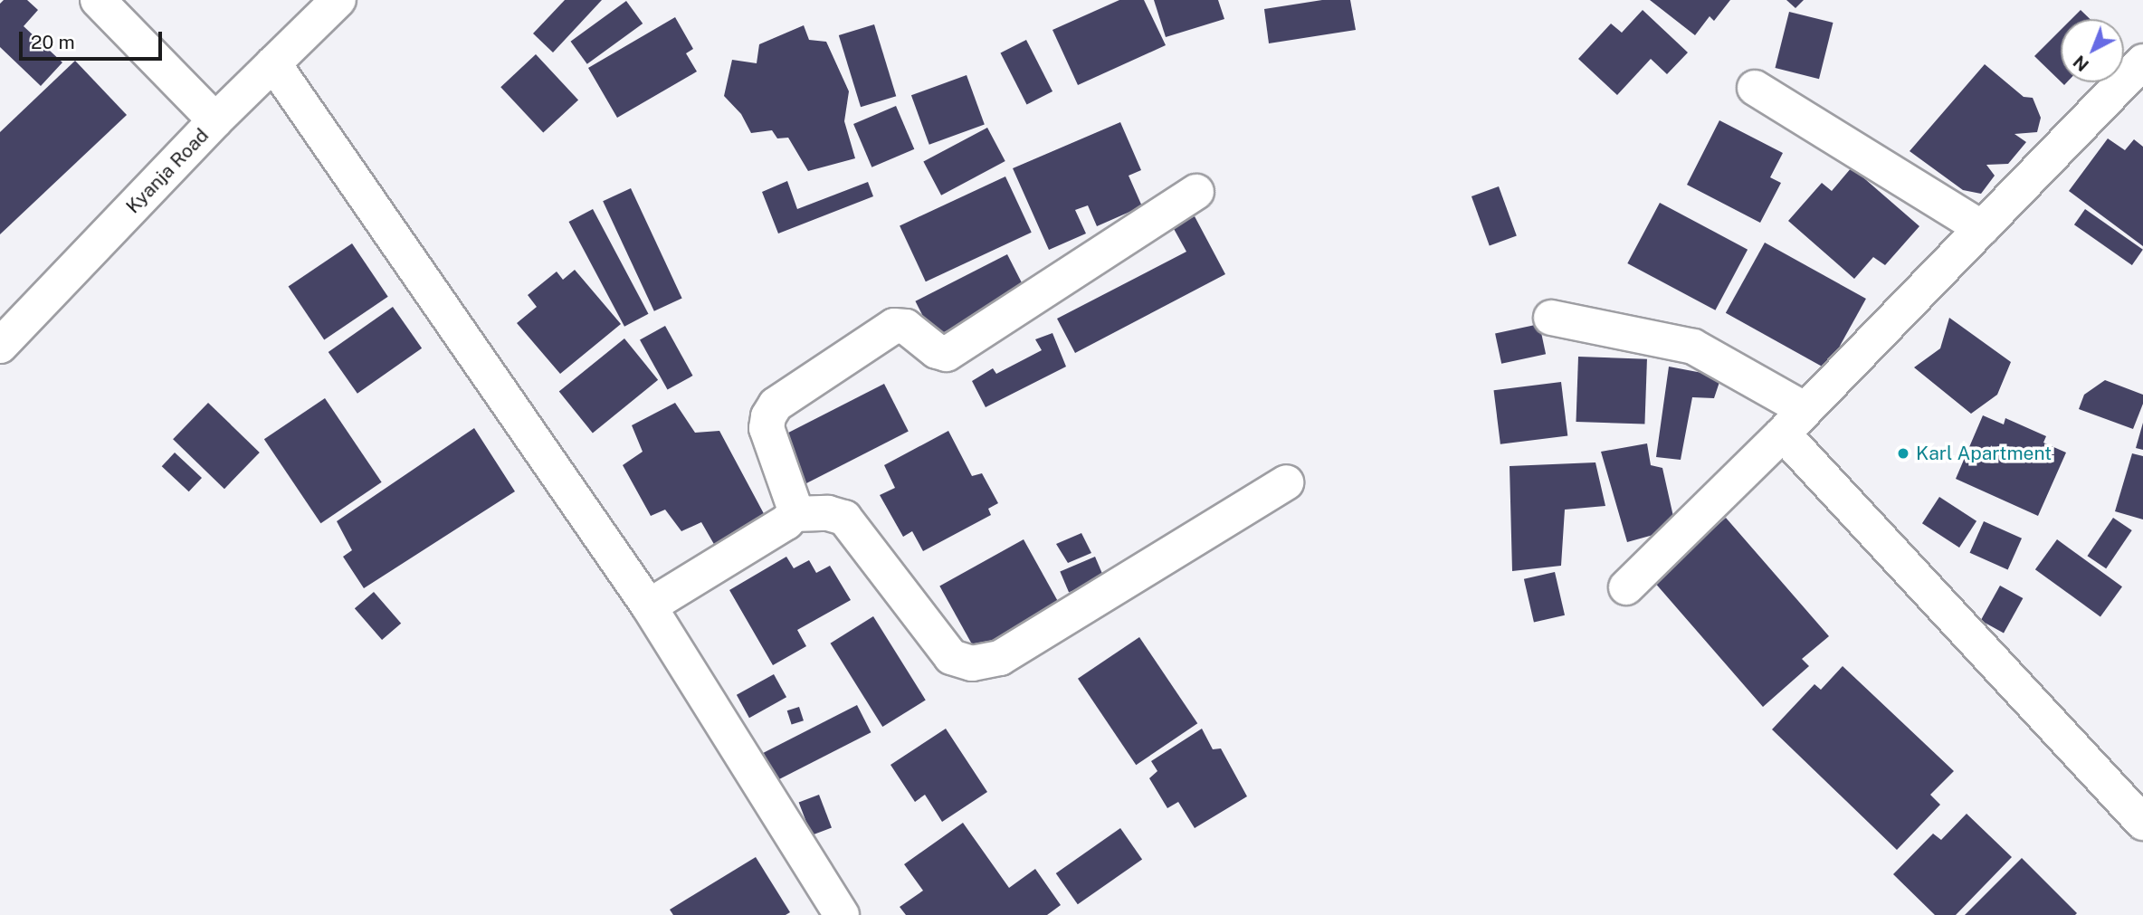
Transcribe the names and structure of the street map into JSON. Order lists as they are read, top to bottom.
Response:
{
  "streets": {
    "street": ["Kyanja Road"]
  },
  "places": ["Karl Apartment"],
  "scale_bar": "20 m",
  "north": "bottom left"
}
